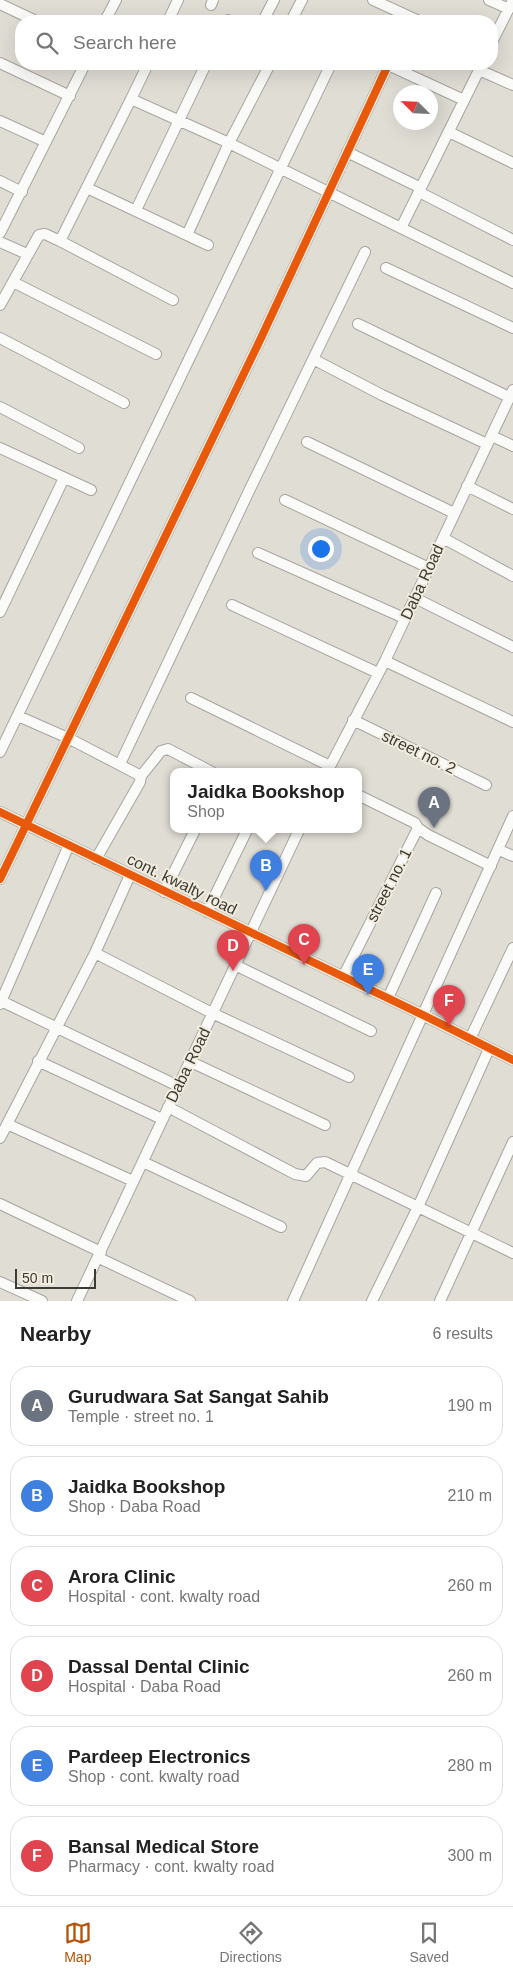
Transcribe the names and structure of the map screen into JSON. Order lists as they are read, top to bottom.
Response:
{
  "streets": {
    "street": [
      "Daba Road",
      "street no. 2",
      "cont. kwalty road",
      "street no. 1"
    ]
  },
  "crossings": [
    ["Daba Road", "street no. 2"],
    ["Daba Road", "cont. kwalty road"],
    ["cont. kwalty road", "street no. 1"]
  ],
  "scale_bar": "50 m",
  "north": "top left",
  "page": {
    "search": "Search here",
    "popup": ["Jaidka Bookshop", "Shop"],
    "pins": [
      "A",
      "B",
      "C",
      "D",
      "E",
      "F"
    ],
    "scale": "50 m",
    "heading": ["Nearby", "6 results"],
    "list": [
      {
        "mark": "A",
        "name": "Gurudwara Sat Sangat Sahib",
        "note": "Temple · street no. 1",
        "value": "190 m"
      },
      {
        "mark": "B",
        "name": "Jaidka Bookshop",
        "note": "Shop · Daba Road",
        "value": "210 m"
      },
      {
        "mark": "C",
        "name": "Arora Clinic",
        "note": "Hospital · cont. kwalty road",
        "value": "260 m"
      },
      {
        "mark": "D",
        "name": "Dassal Dental Clinic",
        "note": "Hospital · Daba Road",
        "value": "260 m"
      },
      {
        "mark": "E",
        "name": "Pardeep Electronics",
        "note": "Shop · cont. kwalty road",
        "value": "280 m"
      },
      {
        "mark": "F",
        "name": "Bansal Medical Store",
        "note": "Pharmacy · cont. kwalty road",
        "value": "300 m"
      }
    ],
    "nav": ["Map", "Directions", "Saved"]
  }
}
